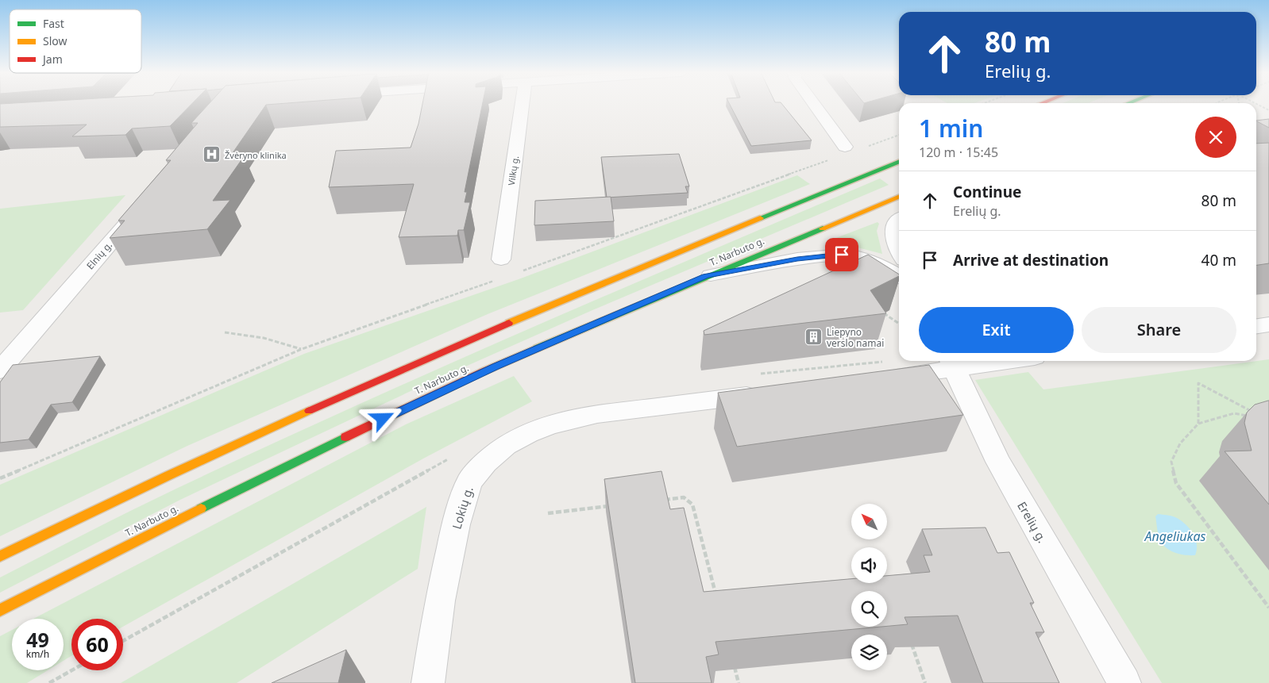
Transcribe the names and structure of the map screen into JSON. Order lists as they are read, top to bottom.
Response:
{
  "streets": {
    "main road": ["T. Narbuto g."],
    "street": [
      "Vilkų g.",
      "Elnių g.",
      "Lokių g.",
      "Erelių g."
    ]
  },
  "water": ["Angeliukas"],
  "places": {
    "hospital": ["Žvėryno klinika"],
    "building": ["Liepyno verslo namai"]
  },
  "legend": ["Fast", "Slow", "Jam"],
  "north": "top left",
  "page": {
    "turn": ["80 m", "Erelių g."],
    "heading": ["1 min", "120 m · 15:45"],
    "list": [
      {
        "name": "Continue",
        "note": "Erelių g.",
        "value": "80 m"
      },
      {
        "name": "Arrive at destination",
        "value": "40 m"
      }
    ],
    "buttons": ["Exit", "Share"],
    "speed": "49 km/h",
    "limit": "60"
  }
}
